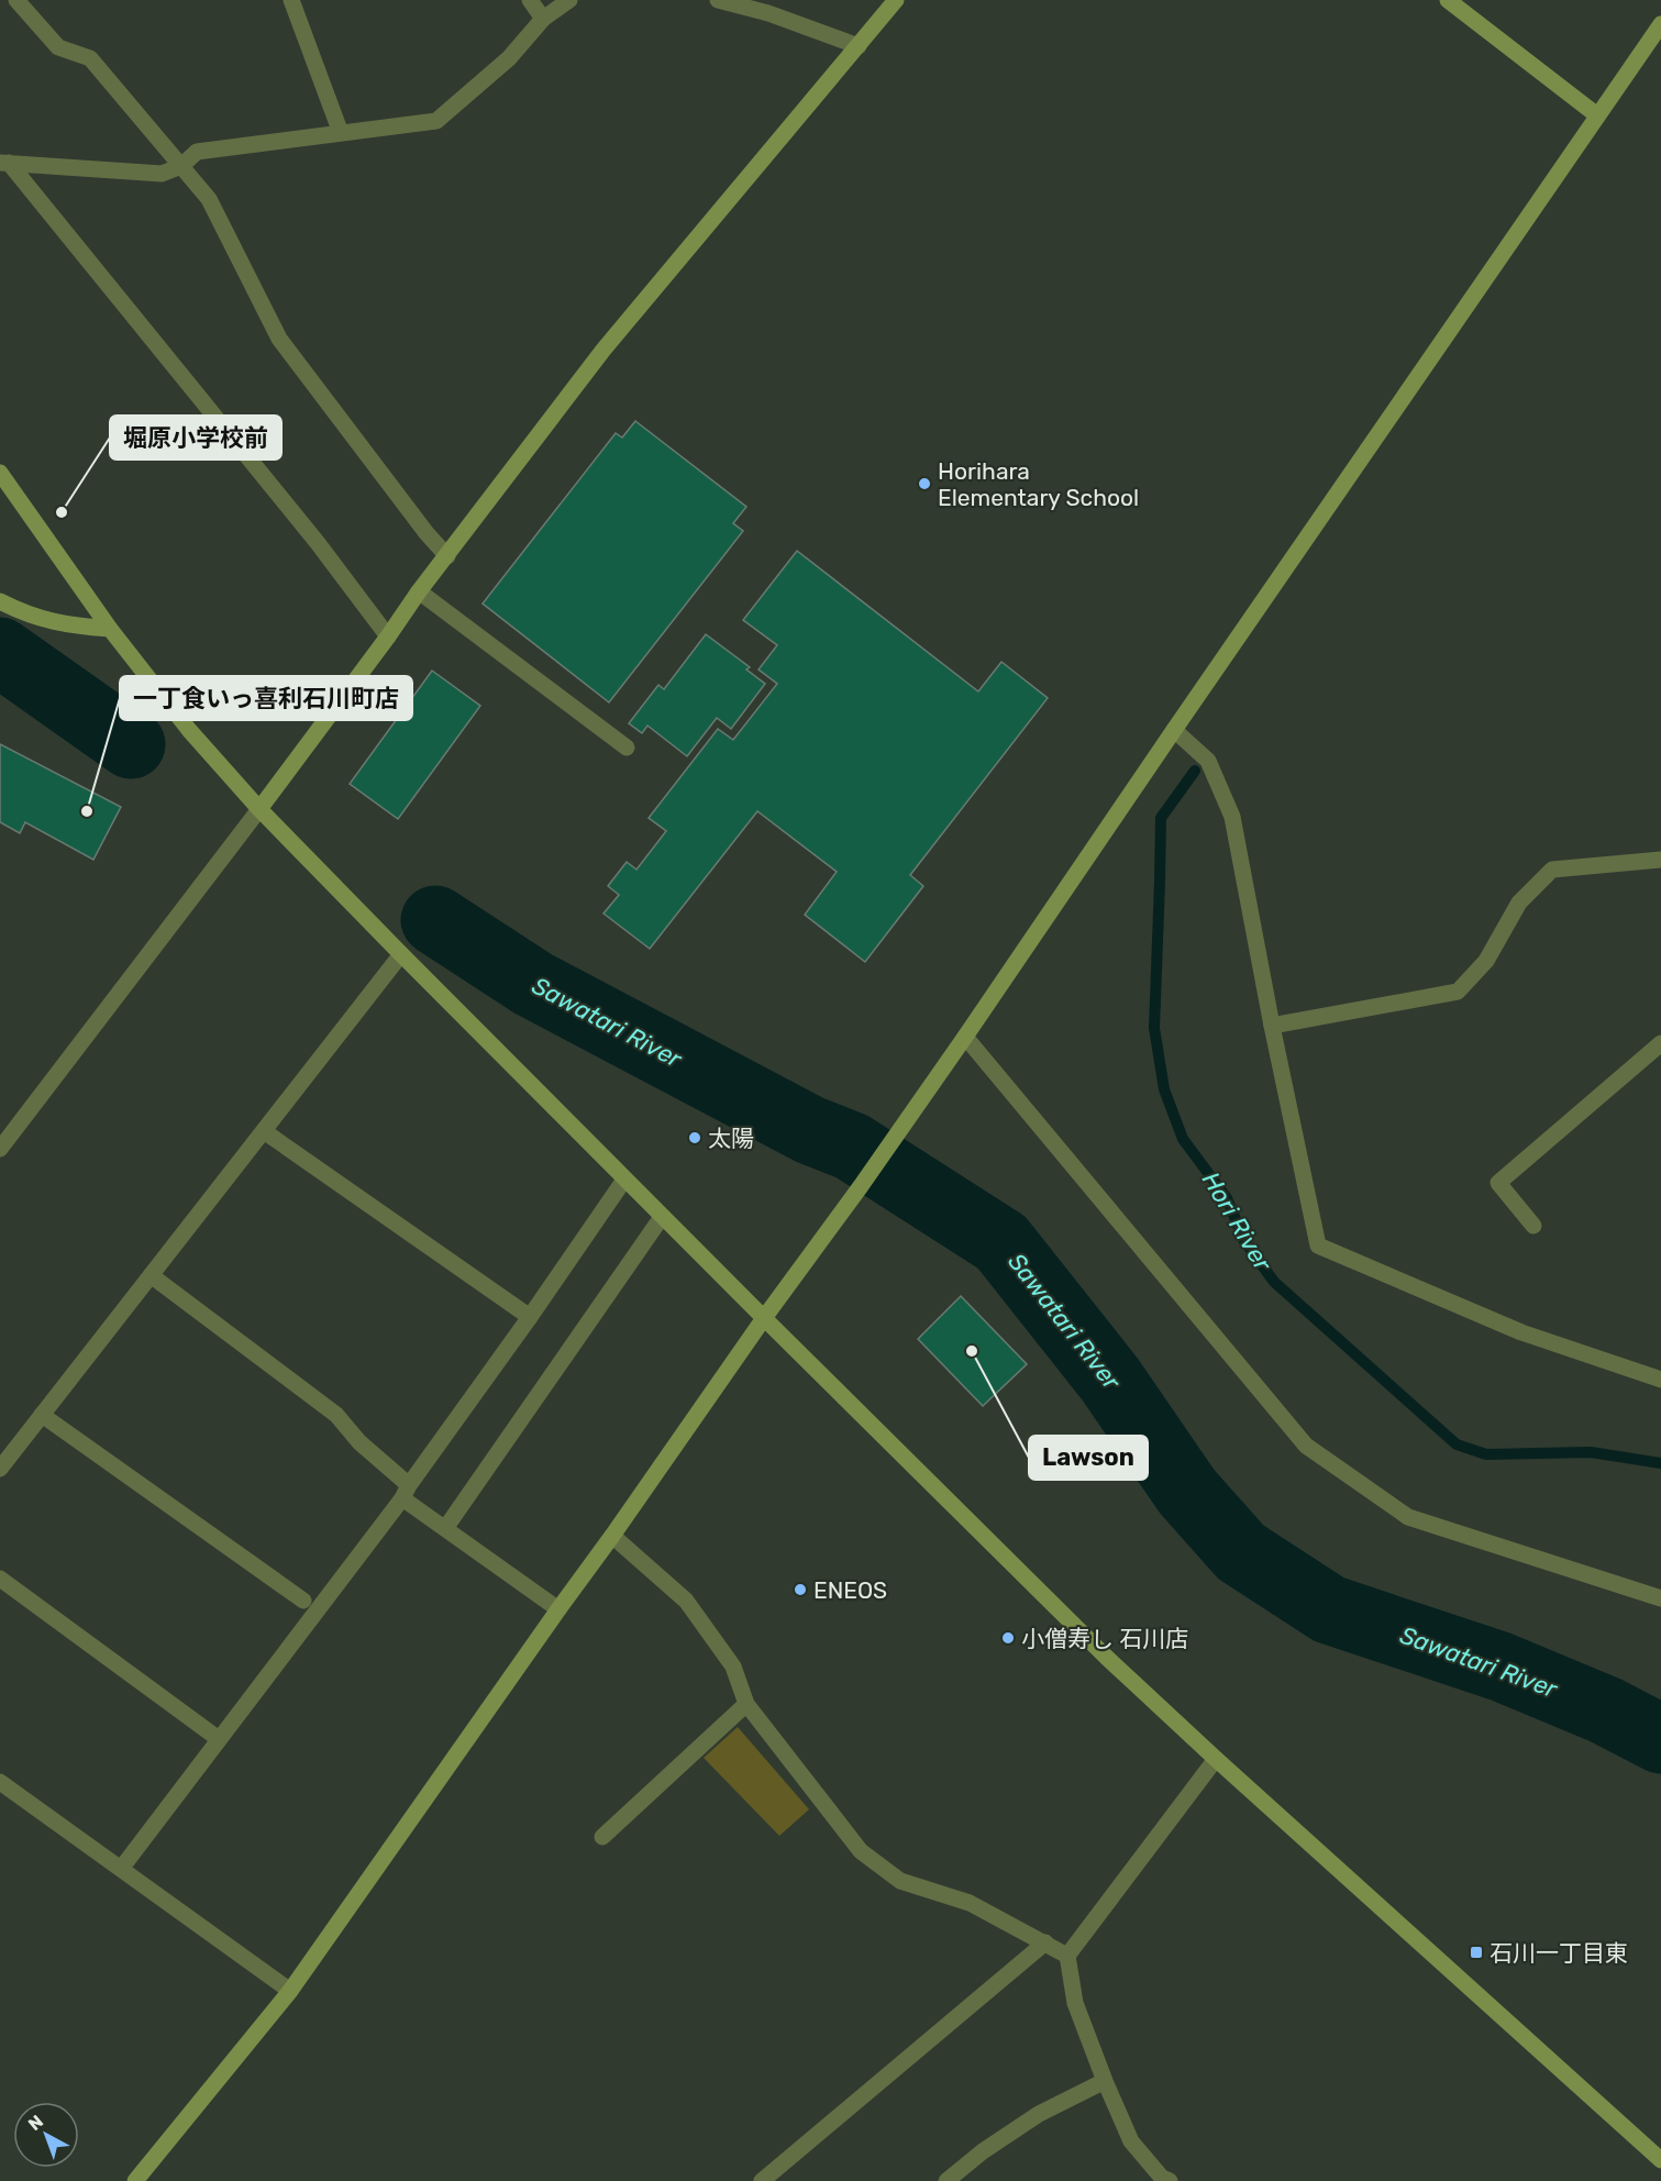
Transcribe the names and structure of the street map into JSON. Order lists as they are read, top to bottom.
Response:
{
  "water": ["Sawatari River", "Hori River"],
  "places": {
    "other": [
      "Horihara Elementary School",
      "堀原小学校前",
      "一丁食いっ喜利石川町店",
      "太陽",
      "Lawson",
      "ENEOS",
      "小僧寿し 石川店"
    ],
    "transit": ["石川一丁目東"]
  },
  "north": "top left"
}
